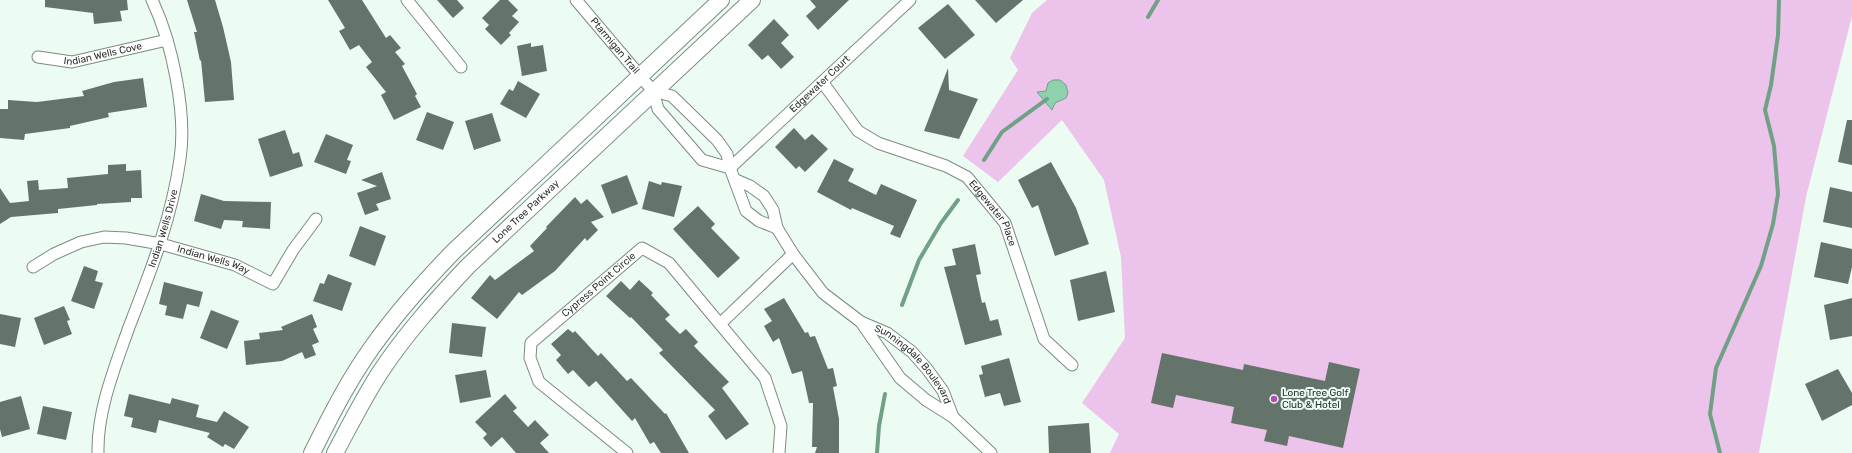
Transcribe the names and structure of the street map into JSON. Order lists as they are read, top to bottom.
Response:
{
  "streets": {
    "street": [
      "Ptarmigan Trail",
      "Indian Wells Cove",
      "Edgewater Court",
      "Lone Tree Parkway",
      "Edgewater Place",
      "Indian Wells Drive",
      "Indian Wells Way",
      "Cypress Point Circle",
      "Sunningdale Boulevard"
    ]
  },
  "crossings": [
    ["Ptarmigan Trail", "Lone Tree Parkway"],
    ["Indian Wells Cove", "Indian Wells Drive"],
    ["Edgewater Court", "Edgewater Place"],
    ["Indian Wells Drive", "Indian Wells Way"]
  ],
  "places": ["Lone Tree Golf Club & Hotel"]
}
